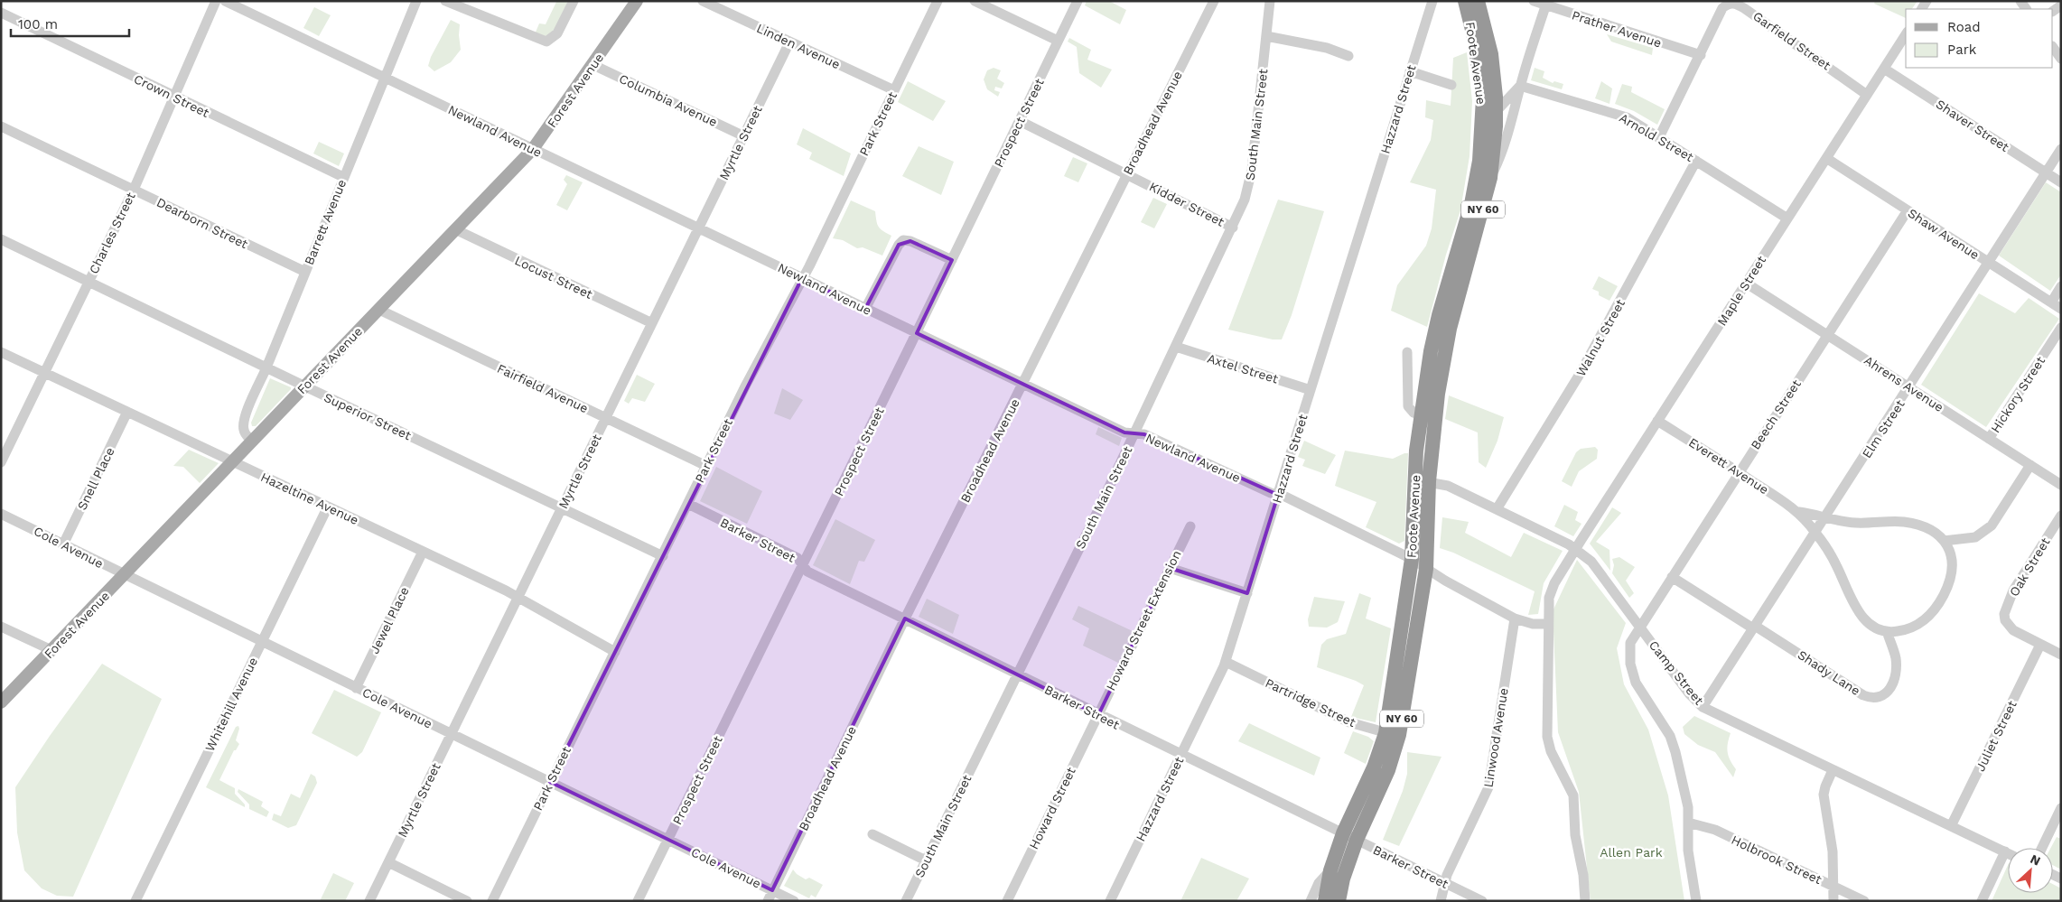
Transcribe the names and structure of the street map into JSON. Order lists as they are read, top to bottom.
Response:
{
  "streets": {
    "highway": ["Foote Avenue", "NY 60"],
    "main road": ["Forest Avenue"],
    "street": [
      "Prather Avenue",
      "Garfield Street",
      "Linden Avenue",
      "Crown Street",
      "Columbia Avenue",
      "Hazzard Street",
      "Prospect Street",
      "Broadhead Avenue",
      "Park Street",
      "South Main Street",
      "Shaver Street",
      "Newland Avenue",
      "Arnold Street",
      "Myrtle Street",
      "Kidder Street",
      "Barrett Avenue",
      "Dearborn Street",
      "Charles Street",
      "Shaw Avenue",
      "Locust Street",
      "Maple Street",
      "Walnut Street",
      "Axtel Street",
      "Ahrens Avenue",
      "Fairfield Avenue",
      "Hickory Street",
      "Beech Street",
      "Superior Street",
      "Elm Street",
      "Everett Avenue",
      "Snell Place",
      "Hazeltine Avenue",
      "Barker Street",
      "Cole Avenue",
      "Oak Street",
      "Jewel Place",
      "Howard Street Extension",
      "Camp Street",
      "Shady Lane",
      "Partridge Street",
      "Whitehill Avenue",
      "Juliet Street",
      "Linwood Avenue",
      "Howard Street",
      "Holbrook Street"
    ]
  },
  "crossings": [
    ["Prather Avenue", "Garfield Street"],
    ["Prather Avenue", "Foote Avenue"],
    ["Garfield Street", "Maple Street"],
    ["Linden Avenue", "Park Street"],
    ["Linden Avenue", "Myrtle Street"],
    ["Foote Avenue", "Newland Avenue"],
    ["Foote Avenue", "Arnold Street"],
    ["Foote Avenue", "Barker Street"],
    ["Foote Avenue", "Camp Street"],
    ["Foote Avenue", "Partridge Street"],
    ["Forest Avenue", "Columbia Avenue"],
    ["Forest Avenue", "Newland Avenue"],
    ["Forest Avenue", "Barrett Avenue"],
    ["Forest Avenue", "Locust Street"],
    ["Forest Avenue", "Fairfield Avenue"],
    ["Forest Avenue", "Superior Street"],
    ["Forest Avenue", "Hazeltine Avenue"],
    ["Forest Avenue", "Cole Avenue"],
    ["Crown Street", "Barrett Avenue"],
    ["Crown Street", "Charles Street"],
    ["Columbia Avenue", "Myrtle Street"],
    ["Hazzard Street", "Newland Avenue"],
    ["Hazzard Street", "Axtel Street"],
    ["Hazzard Street", "Barker Street"],
    ["Hazzard Street", "Partridge Street"],
    ["Prospect Street", "Newland Avenue"],
    ["Prospect Street", "Kidder Street"],
    ["Prospect Street", "Barker Street"],
    ["Prospect Street", "Cole Avenue"],
    ["Broadhead Avenue", "Newland Avenue"],
    ["Broadhead Avenue", "Kidder Street"],
    ["Broadhead Avenue", "Barker Street"],
    ["Broadhead Avenue", "Cole Avenue"],
    ["Park Street", "Newland Avenue"],
    ["Park Street", "Fairfield Avenue"],
    ["Park Street", "Superior Street"],
    ["Park Street", "Hazeltine Avenue"],
    ["Park Street", "Barker Street"],
    ["Park Street", "Cole Avenue"],
    ["South Main Street", "Newland Avenue"],
    ["South Main Street", "Kidder Street"],
    ["South Main Street", "Axtel Street"],
    ["South Main Street", "Barker Street"],
    ["Shaver Street", "Maple Street"],
    ["Shaver Street", "Elm Street"],
    ["Newland Avenue", "Myrtle Street"],
    ["Newland Avenue", "Barrett Avenue"],
    ["Newland Avenue", "Maple Street"],
    ["Newland Avenue", "Linwood Avenue"],
    ["Arnold Street", "Maple Street"],
    ["Arnold Street", "Walnut Street"],
    ["Myrtle Street", "Locust Street"],
    ["Myrtle Street", "Fairfield Avenue"],
    ["Myrtle Street", "Superior Street"],
    ["Myrtle Street", "Hazeltine Avenue"],
    ["Myrtle Street", "Cole Avenue"],
    ["Barrett Avenue", "Dearborn Street"],
    ["Barrett Avenue", "Superior Street"],
    ["Dearborn Street", "Charles Street"],
    ["Charles Street", "Superior Street"],
    ["Charles Street", "Hazeltine Avenue"],
    ["Shaw Avenue", "Maple Street"],
    ["Shaw Avenue", "Beech Street"],
    ["Shaw Avenue", "Elm Street"],
    ["Maple Street", "Ahrens Avenue"],
    ["Maple Street", "Everett Avenue"],
    ["Maple Street", "Camp Street"],
    ["Walnut Street", "Camp Street"],
    ["Ahrens Avenue", "Hickory Street"],
    ["Ahrens Avenue", "Beech Street"],
    ["Ahrens Avenue", "Elm Street"],
    ["Beech Street", "Everett Avenue"],
    ["Beech Street", "Camp Street"],
    ["Beech Street", "Shady Lane"],
    ["Beech Street", "Holbrook Street"],
    ["Elm Street", "Camp Street"],
    ["Elm Street", "Shady Lane"],
    ["Snell Place", "Hazeltine Avenue"],
    ["Snell Place", "Cole Avenue"],
    ["Hazeltine Avenue", "Jewel Place"],
    ["Hazeltine Avenue", "Whitehill Avenue"],
    ["Barker Street", "Howard Street Extension"],
    ["Barker Street", "Linwood Avenue"],
    ["Barker Street", "Howard Street"],
    ["Cole Avenue", "Jewel Place"],
    ["Cole Avenue", "Whitehill Avenue"],
    ["Oak Street", "Juliet Street"],
    ["Howard Street Extension", "Howard Street"],
    ["Camp Street", "Juliet Street"]
  ],
  "parks": ["Allen Park"],
  "legend": ["Road", "Park"],
  "scale_bar": "100 m",
  "north": "top right"
}
